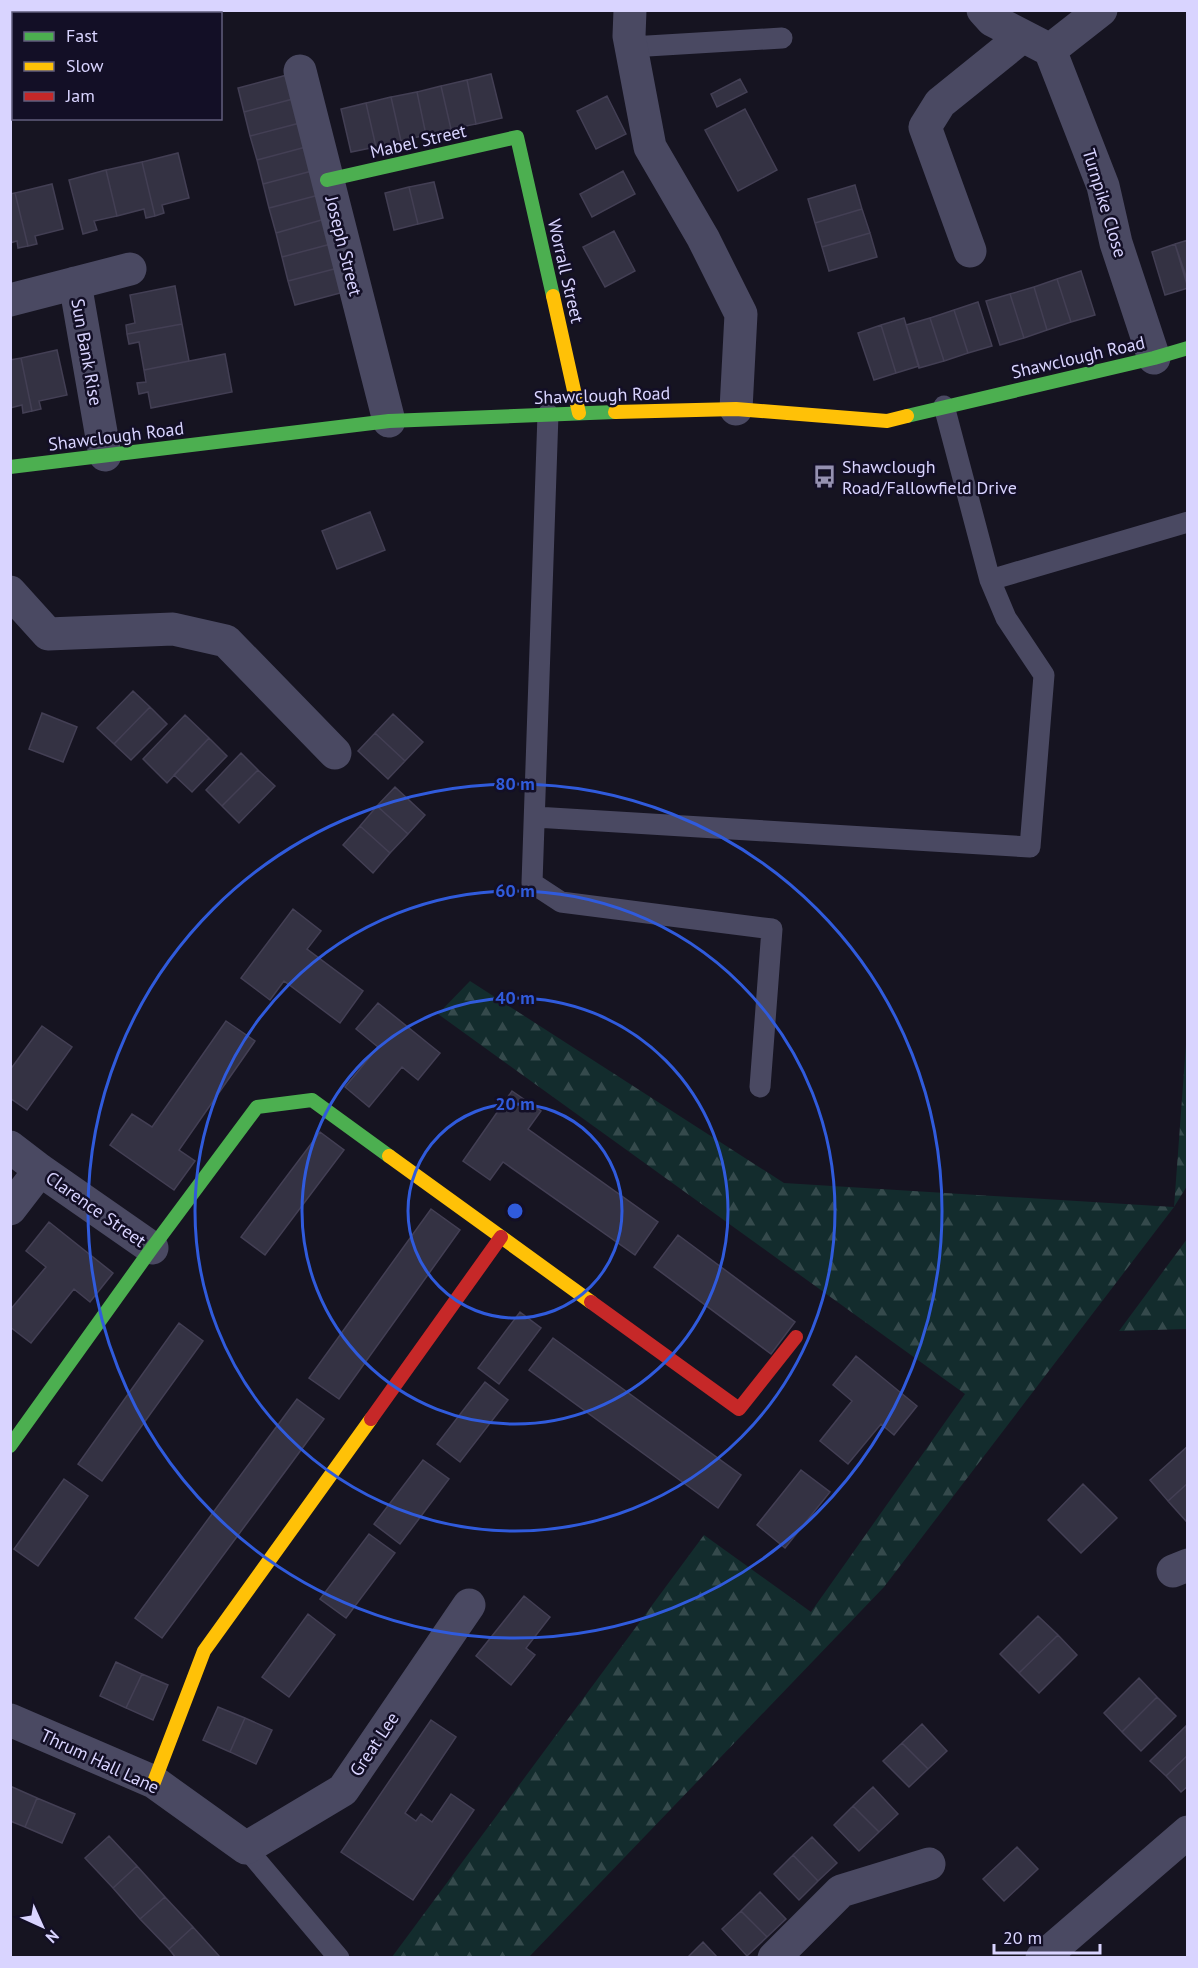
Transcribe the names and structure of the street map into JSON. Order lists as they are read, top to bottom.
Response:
{
  "streets": {
    "street": [
      "Mabel Street",
      "Turnpike Close",
      "Joseph Street",
      "Worrall Street",
      "Sun Bank Rise",
      "Shawclough Road",
      "Clarence Street",
      "Great Lee",
      "Thrum Hall Lane"
    ]
  },
  "crossings": [
    ["Mabel Street", "Joseph Street"],
    ["Mabel Street", "Worrall Street"],
    ["Turnpike Close", "Shawclough Road"],
    ["Joseph Street", "Shawclough Road"],
    ["Worrall Street", "Shawclough Road"],
    ["Sun Bank Rise", "Shawclough Road"],
    ["Great Lee", "Thrum Hall Lane"]
  ],
  "places": {
    "bus stop": ["Shawclough Road/Fallowfield Drive"]
  },
  "legend": ["Fast", "Slow", "Jam"],
  "scale_bar": "20 m",
  "north": "bottom right",
  "rings": [
    "80 m",
    "60 m",
    "40 m",
    "20 m"
  ]
}
